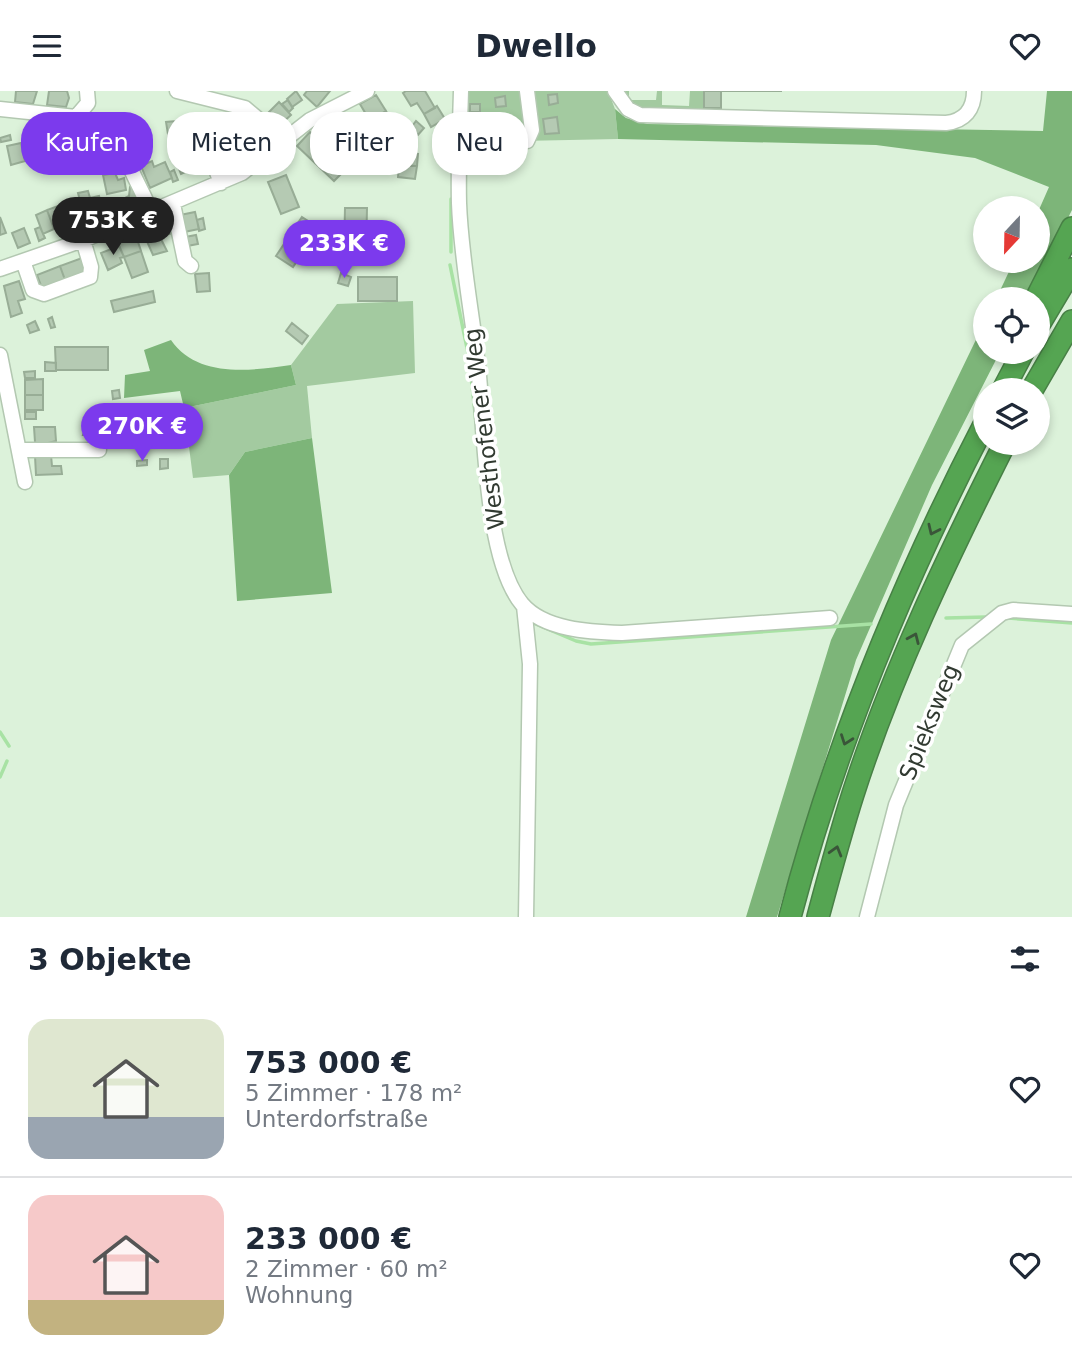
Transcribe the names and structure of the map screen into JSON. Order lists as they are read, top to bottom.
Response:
{
  "streets": {
    "street": ["Westhofener Weg", "Spieksweg"]
  },
  "north": "bottom",
  "page": {
    "header": "Dwello",
    "chip": [
      "Kaufen",
      "Mieten",
      "Filter",
      "Neu"
    ],
    "price": ["753K €", "233K €", "270K €"],
    "heading": "3 Objekte",
    "list": [
      {
        "name": "753 000 €",
        "note": "5 Zimmer · 178 m² · Unterdorfstraße"
      },
      {
        "name": "233 000 €",
        "note": "2 Zimmer · 60 m² · Wohnung"
      }
    ]
  }
}
